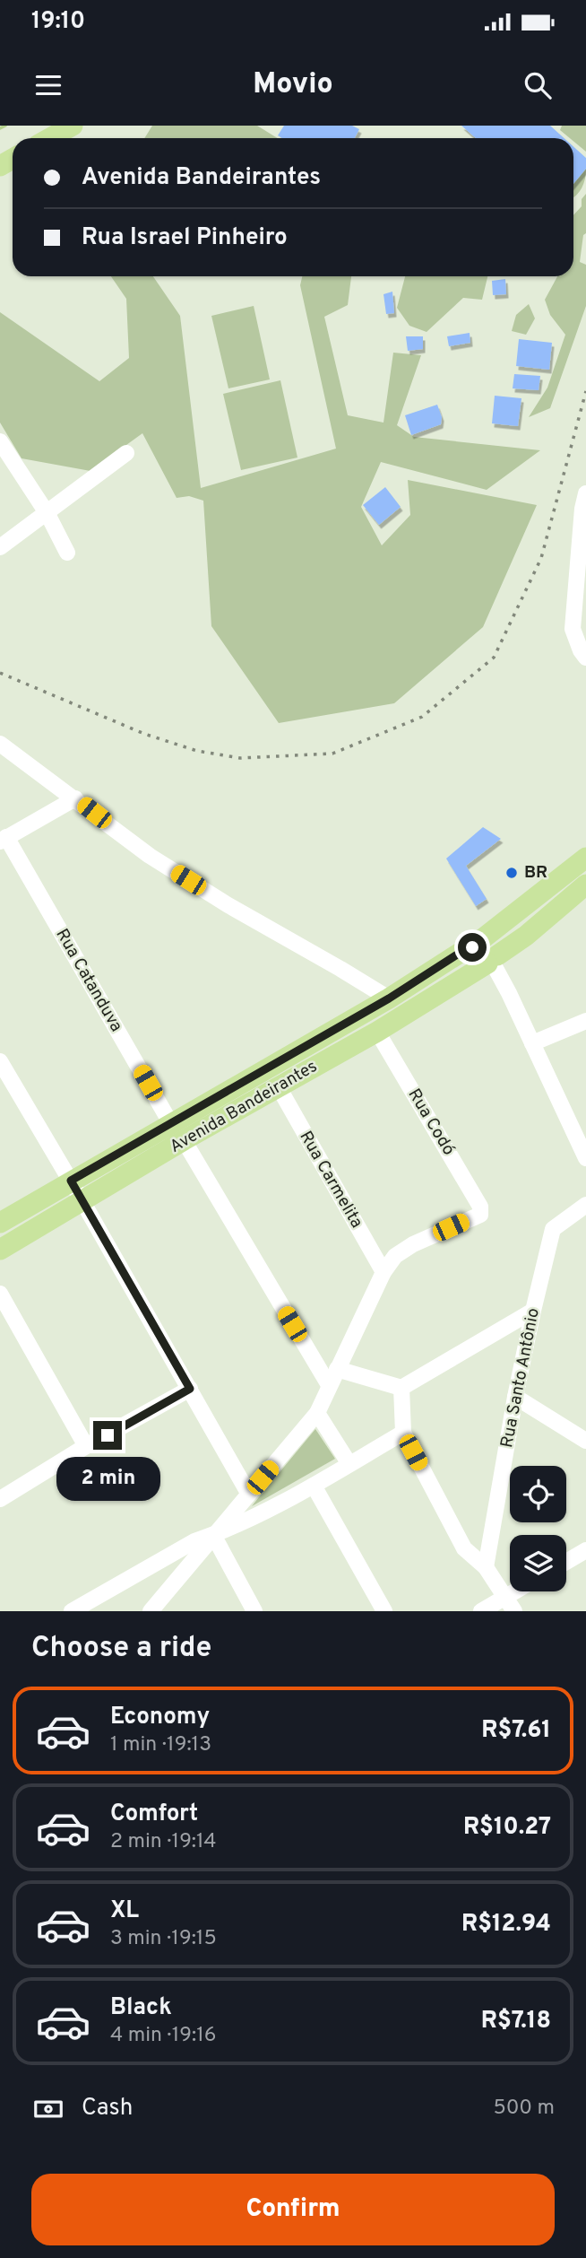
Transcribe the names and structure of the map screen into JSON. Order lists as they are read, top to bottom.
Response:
{
  "streets": {
    "main road": ["Avenida Bandeirantes"],
    "street": [
      "Rua Catanduva",
      "Rua Codó",
      "Rua Carmelita",
      "Rua Santo Antônio"
    ]
  },
  "crossings": [
    ["Rua Catanduva", "Avenida Bandeirantes"],
    ["Avenida Bandeirantes", "Rua Codó"],
    ["Avenida Bandeirantes", "Rua Carmelita"],
    ["Rua Codó", "Rua Carmelita"]
  ],
  "places": ["BR"],
  "page": {
    "status": "19:10",
    "header": "Movio",
    "banner": ["Avenida Bandeirantes", "Rua Israel Pinheiro"],
    "bubble": "2 min",
    "heading": "Choose a ride",
    "list": [
      {
        "name": "Economy",
        "note": "1 min · 19:13",
        "value": "R$7.61"
      },
      {
        "name": "Comfort",
        "note": "2 min · 19:14",
        "value": "R$10.27"
      },
      {
        "name": "XL",
        "note": "3 min · 19:15",
        "value": "R$12.94"
      },
      {
        "name": "Black",
        "note": "4 min · 19:16",
        "value": "R$7.18"
      }
    ],
    "pay": ["Cash", "500 m"],
    "buttons": "Confirm"
  }
}
